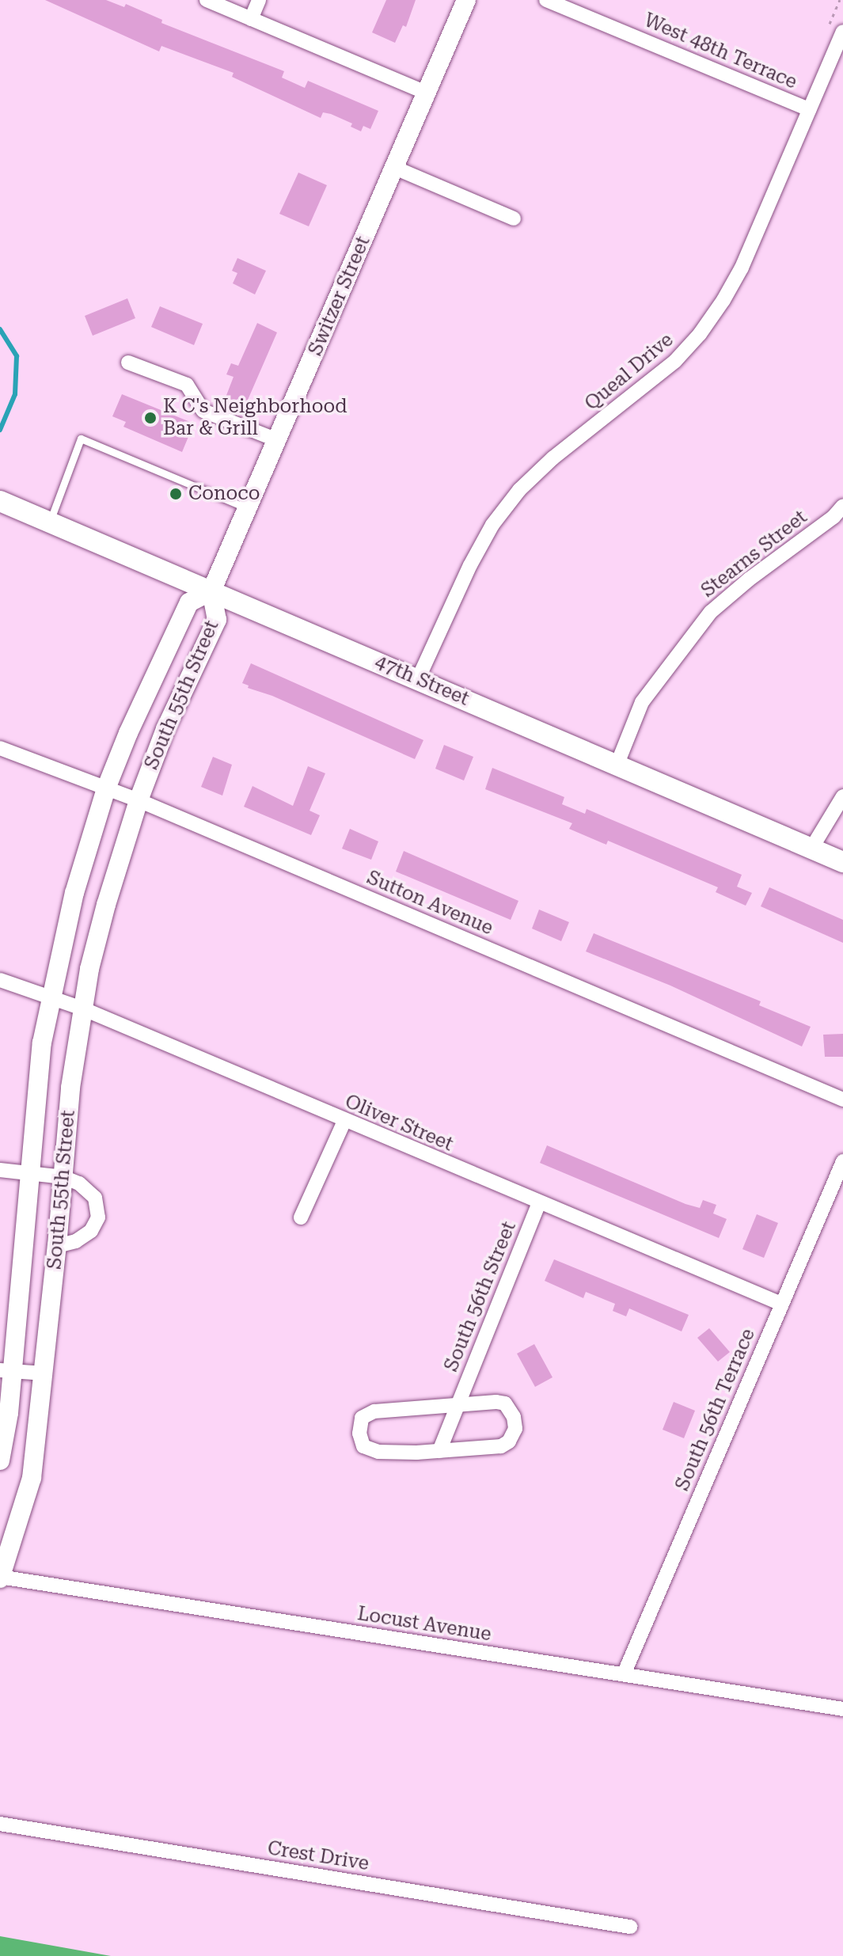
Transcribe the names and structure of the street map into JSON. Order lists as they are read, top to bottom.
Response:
{
  "streets": {
    "main road": ["47th Street"],
    "street": [
      "West 48th Terrace",
      "Switzer Street",
      "Queal Drive",
      "Stearns Street",
      "South 55th Street",
      "Sutton Avenue",
      "Oliver Street",
      "South 56th Street",
      "South 56th Terrace",
      "Locust Avenue",
      "Crest Drive"
    ]
  },
  "crossings": [
    ["West 48th Terrace", "Queal Drive"],
    ["Switzer Street", "47th Street"],
    ["Switzer Street", "South 55th Street"],
    ["Queal Drive", "47th Street"],
    ["Stearns Street", "47th Street"],
    ["47th Street", "South 55th Street"],
    ["South 55th Street", "Sutton Avenue"],
    ["South 55th Street", "Oliver Street"],
    ["South 55th Street", "Locust Avenue"],
    ["Oliver Street", "South 56th Street"],
    ["Oliver Street", "South 56th Terrace"],
    ["South 56th Terrace", "Locust Avenue"]
  ],
  "places": ["K C's Neighborhood Bar & Grill", "Conoco"]
}
